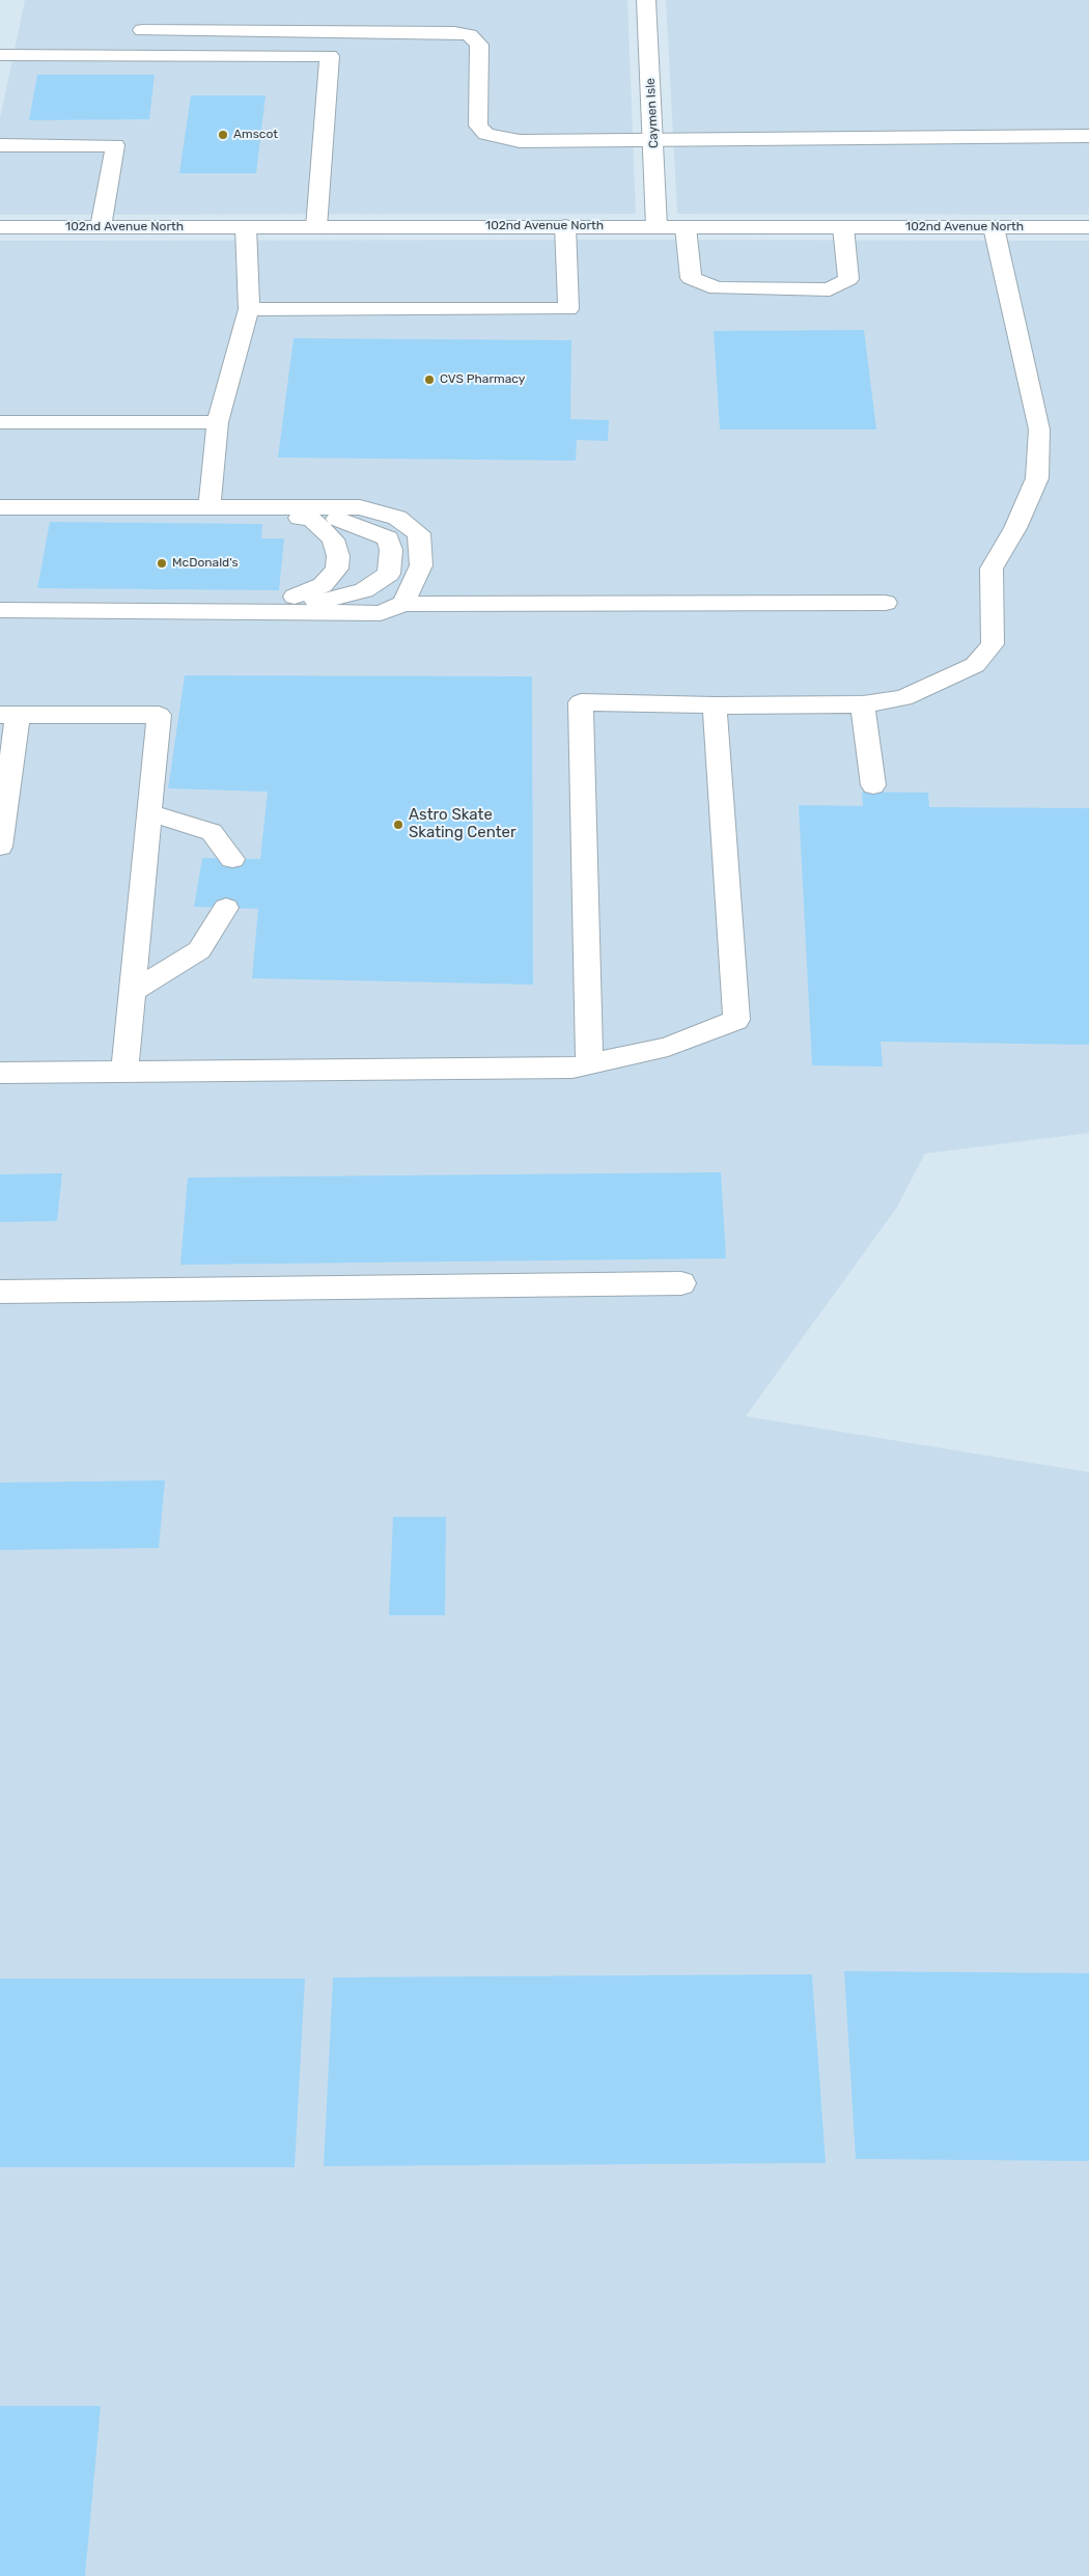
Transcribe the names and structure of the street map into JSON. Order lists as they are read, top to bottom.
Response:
{
  "streets": {
    "street": ["Caymen Isle", "102nd Avenue North"]
  },
  "crossings": [
    ["Caymen Isle", "102nd Avenue North"]
  ],
  "places": [
    "Amscot",
    "CVS Pharmacy",
    "McDonald's",
    "Astro Skate Skating Center"
  ]
}
